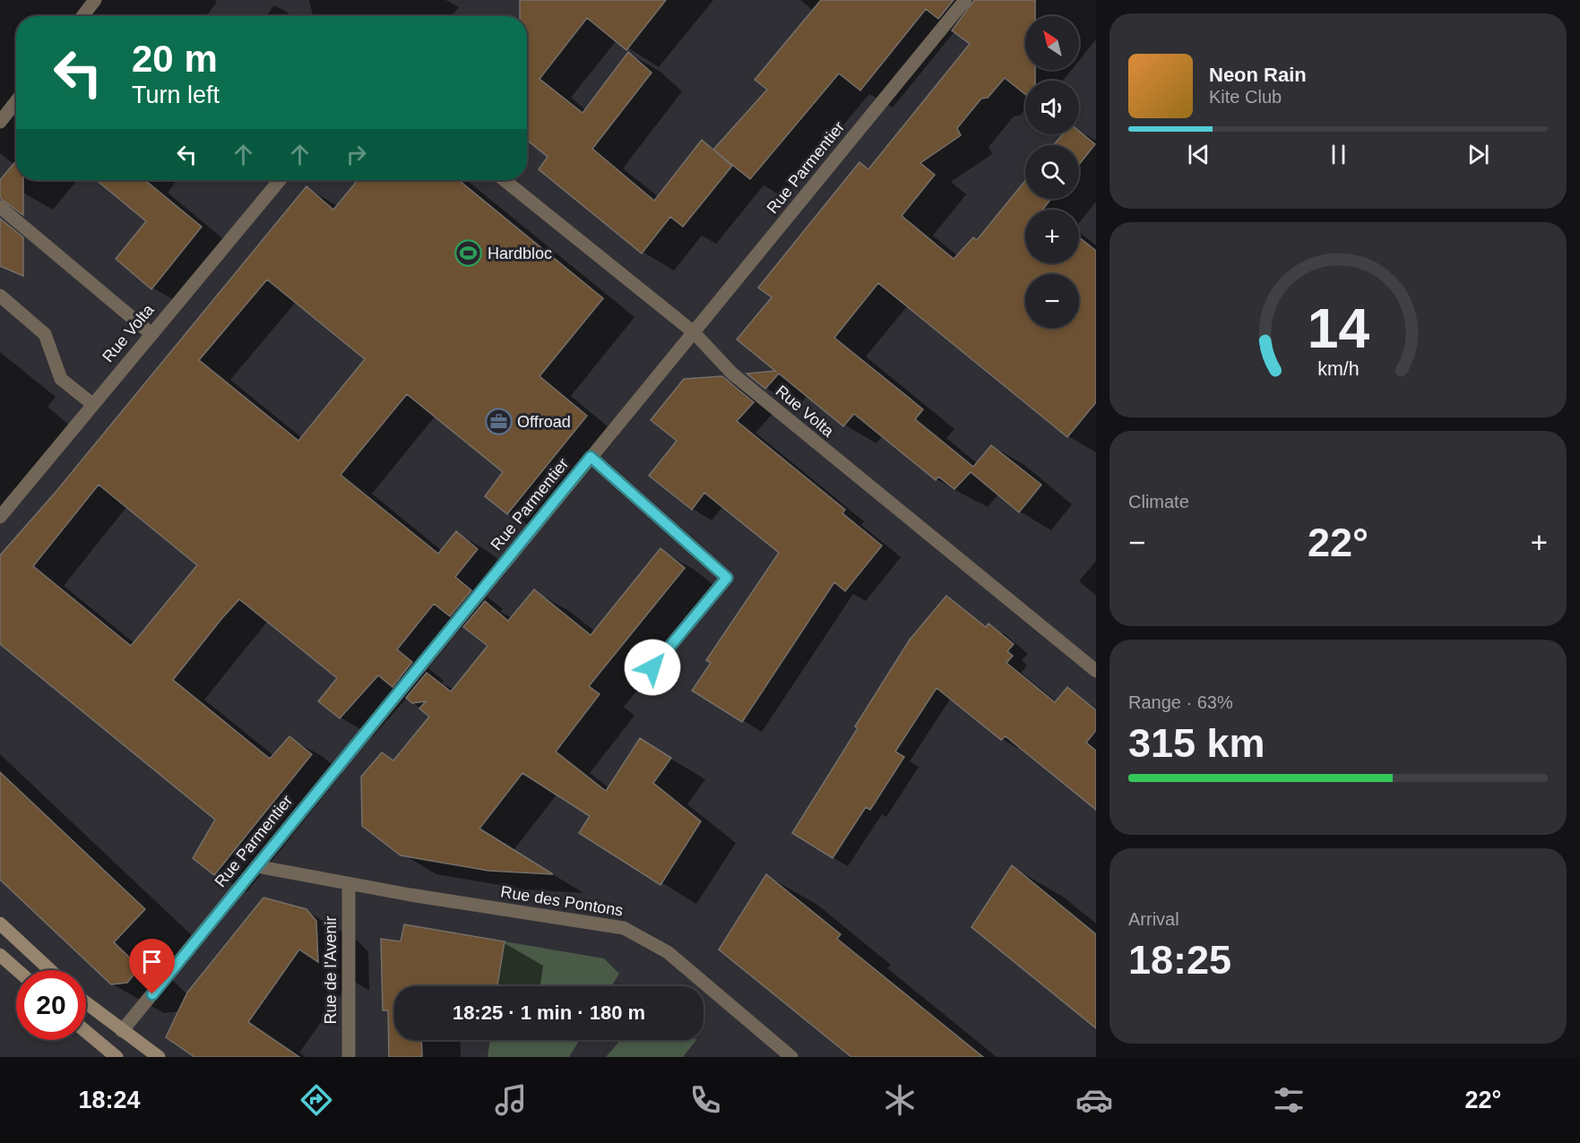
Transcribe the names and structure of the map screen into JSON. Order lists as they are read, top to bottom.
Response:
{
  "streets": {
    "street": [
      "Rue Parmentier",
      "Rue Volta",
      "Rue des Pontons",
      "Rue de l'Avenir"
    ]
  },
  "crossings": [
    ["Rue Parmentier", "Rue Volta"],
    ["Rue Parmentier", "Rue des Pontons"],
    ["Rue des Pontons", "Rue de l'Avenir"]
  ],
  "places": {
    "sports": ["Hardbloc"],
    "office": ["Offroad"]
  },
  "north": "top left",
  "page": {
    "map_buttons": ["+", "−"],
    "turn": ["20 m", "Turn left"],
    "song": ["Neon Rain", "Kite Club"],
    "tile": [
      "Climate",
      ["Range · 63%", "315 km"],
      ["Arrival", "18:25"]
    ],
    "heat": ["−", "22°", "+"],
    "limit": "20",
    "trip": "18:25 · 1 min · 180 m",
    "tabs": ["18:24", "22°"],
    "gauge": ["14", "km/h"]
  }
}
